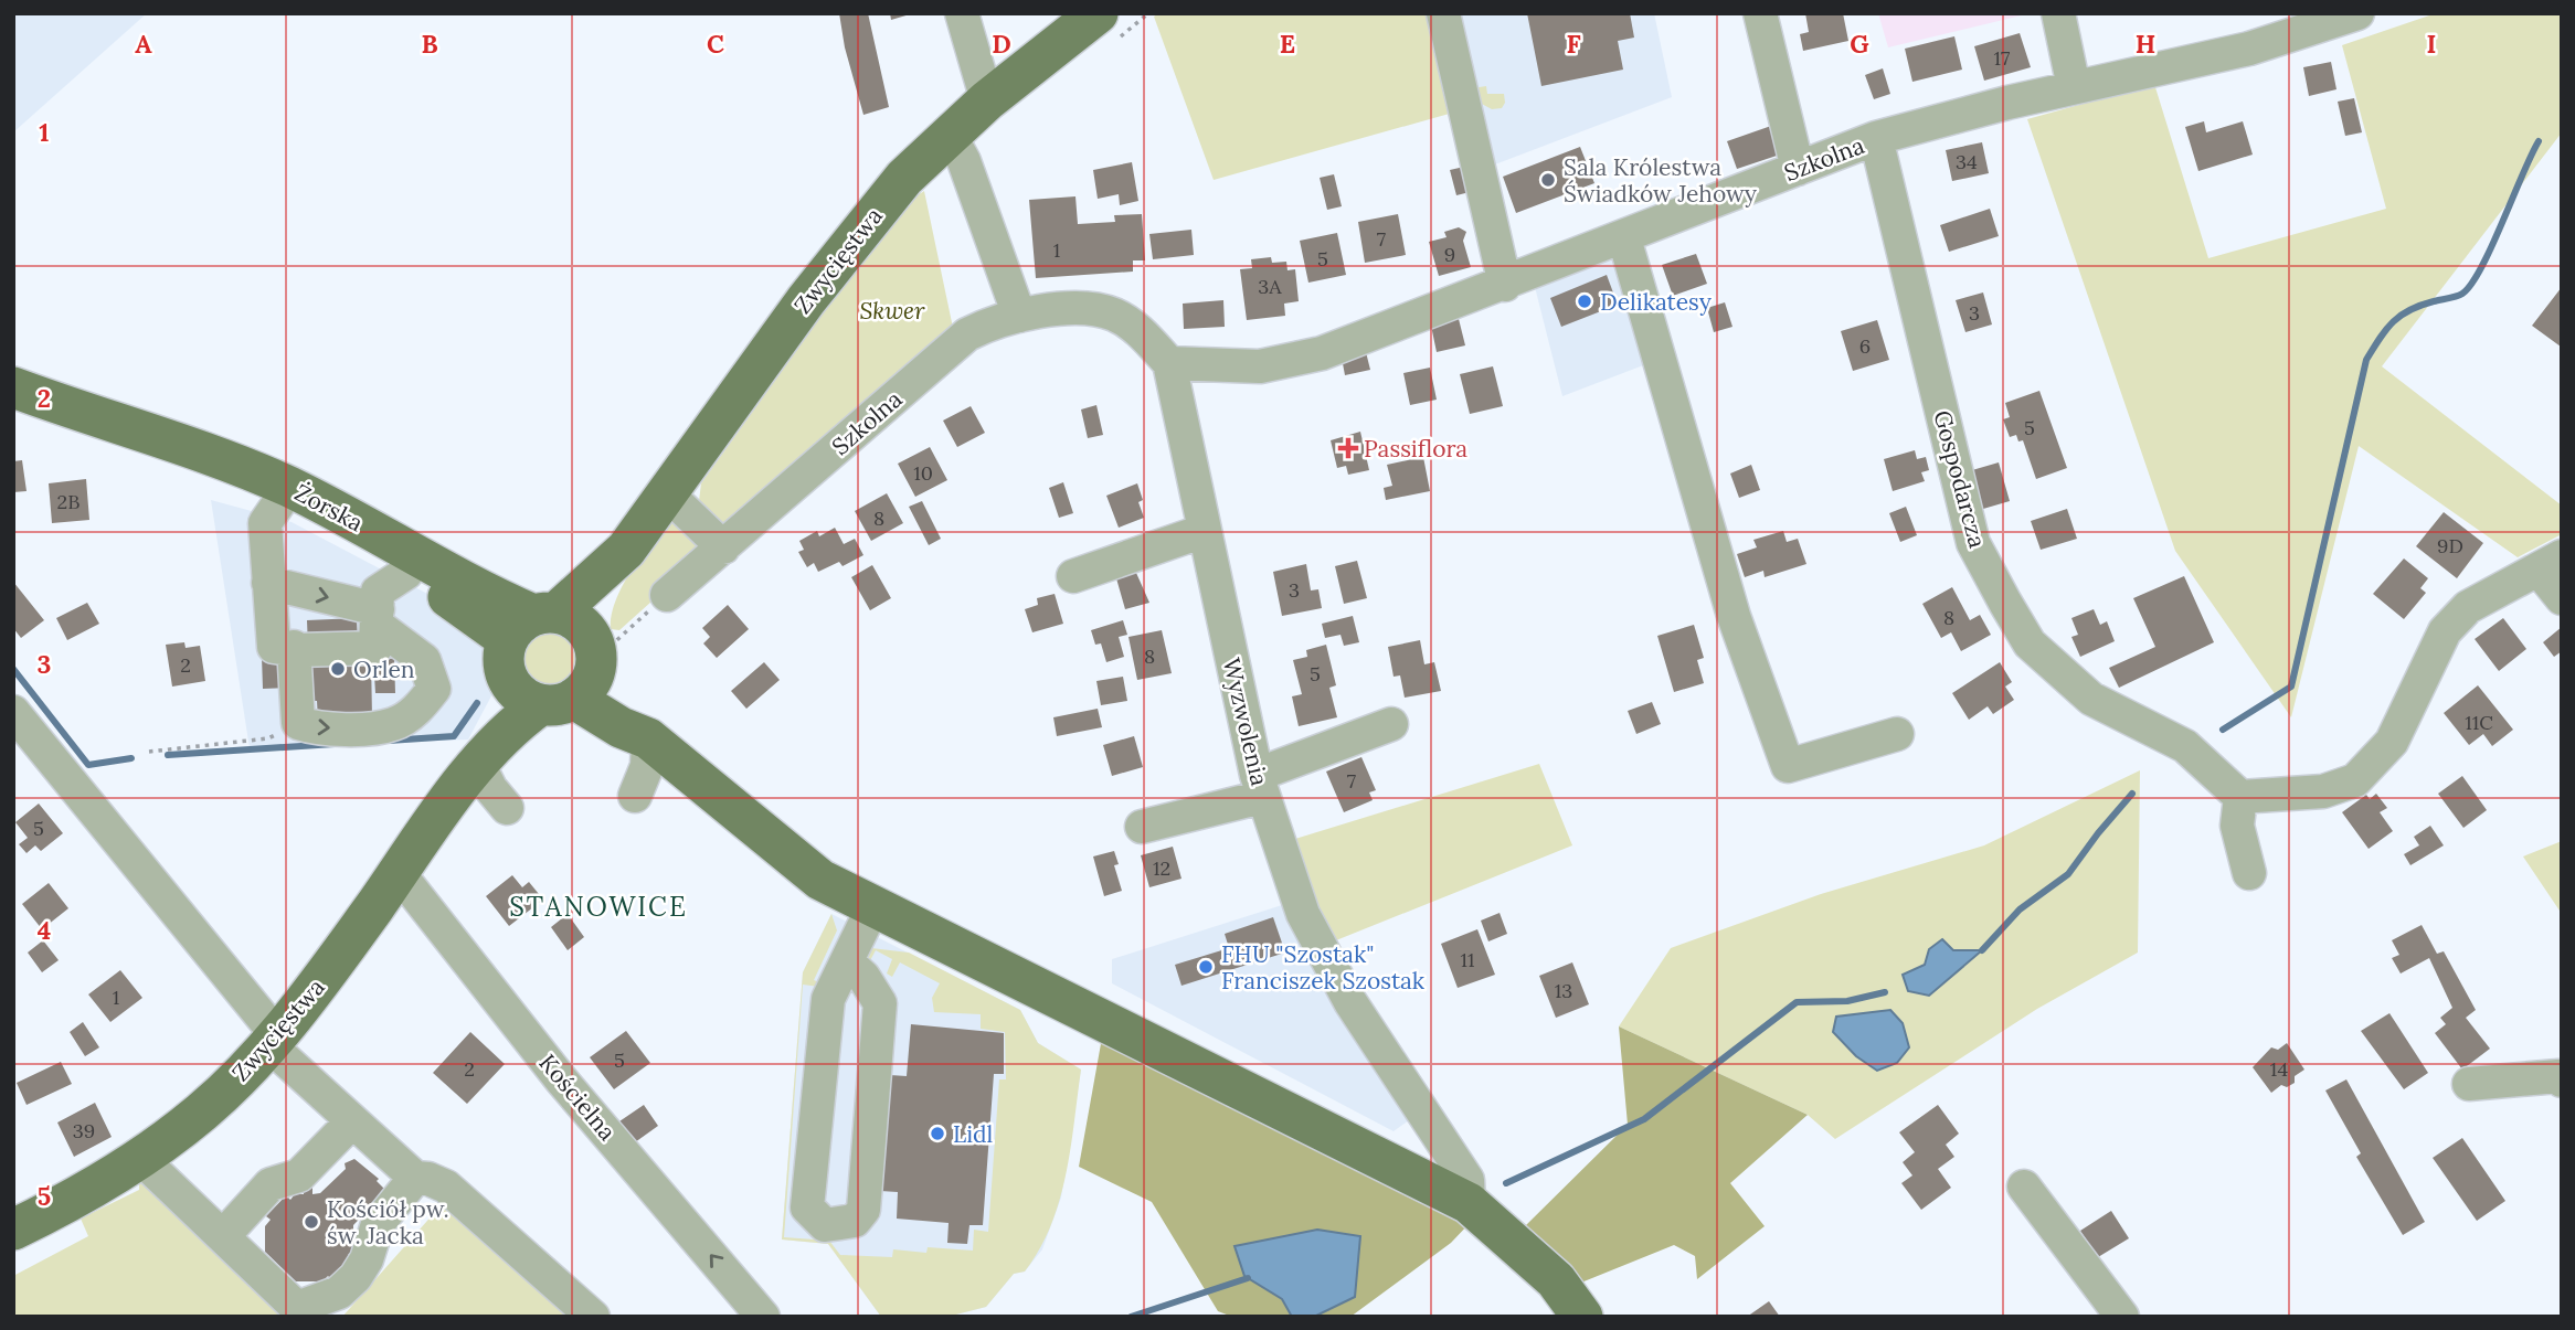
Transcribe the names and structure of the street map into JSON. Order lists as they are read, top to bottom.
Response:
{
  "streets": {
    "main road": ["Zwycięstwa", "Żorska"],
    "street": [
      "Szkolna",
      "Gospodarcza",
      "Wyzwolenia",
      "Kościelna"
    ]
  },
  "crossings": [
    ["Szkolna", "Gospodarcza"],
    ["Szkolna", "Wyzwolenia"],
    ["Zwycięstwa", "Żorska"],
    ["Zwycięstwa", "Kościelna"]
  ],
  "districts": ["STANOWICE"],
  "parks": ["Skwer"],
  "places": {
    "other": [
      "Sala Królestwa Świadków Jehowy",
      "Delikatesy",
      "Orlen",
      "FHU \"Szostak\" Franciszek Szostak",
      "Lidl",
      "Kościół pw. św. Jacka"
    ],
    "health": ["Passiflora"]
  },
  "house_numbers": [
    "17",
    "34",
    "7",
    "1",
    "9",
    "5",
    "3A",
    "3",
    "6",
    "5",
    "10",
    "2B",
    "8",
    "9D",
    "3",
    "8",
    "8",
    "2",
    "5",
    "11C",
    "7",
    "5",
    "12",
    "11",
    "13",
    "1",
    "5",
    "2",
    "14",
    "39"
  ],
  "grid": {
    "columns": [
      "A",
      "B",
      "C",
      "D",
      "E",
      "F",
      "G",
      "H",
      "I"
    ],
    "rows": [
      "1",
      "2",
      "3",
      "4",
      "5"
    ]
  }
}
